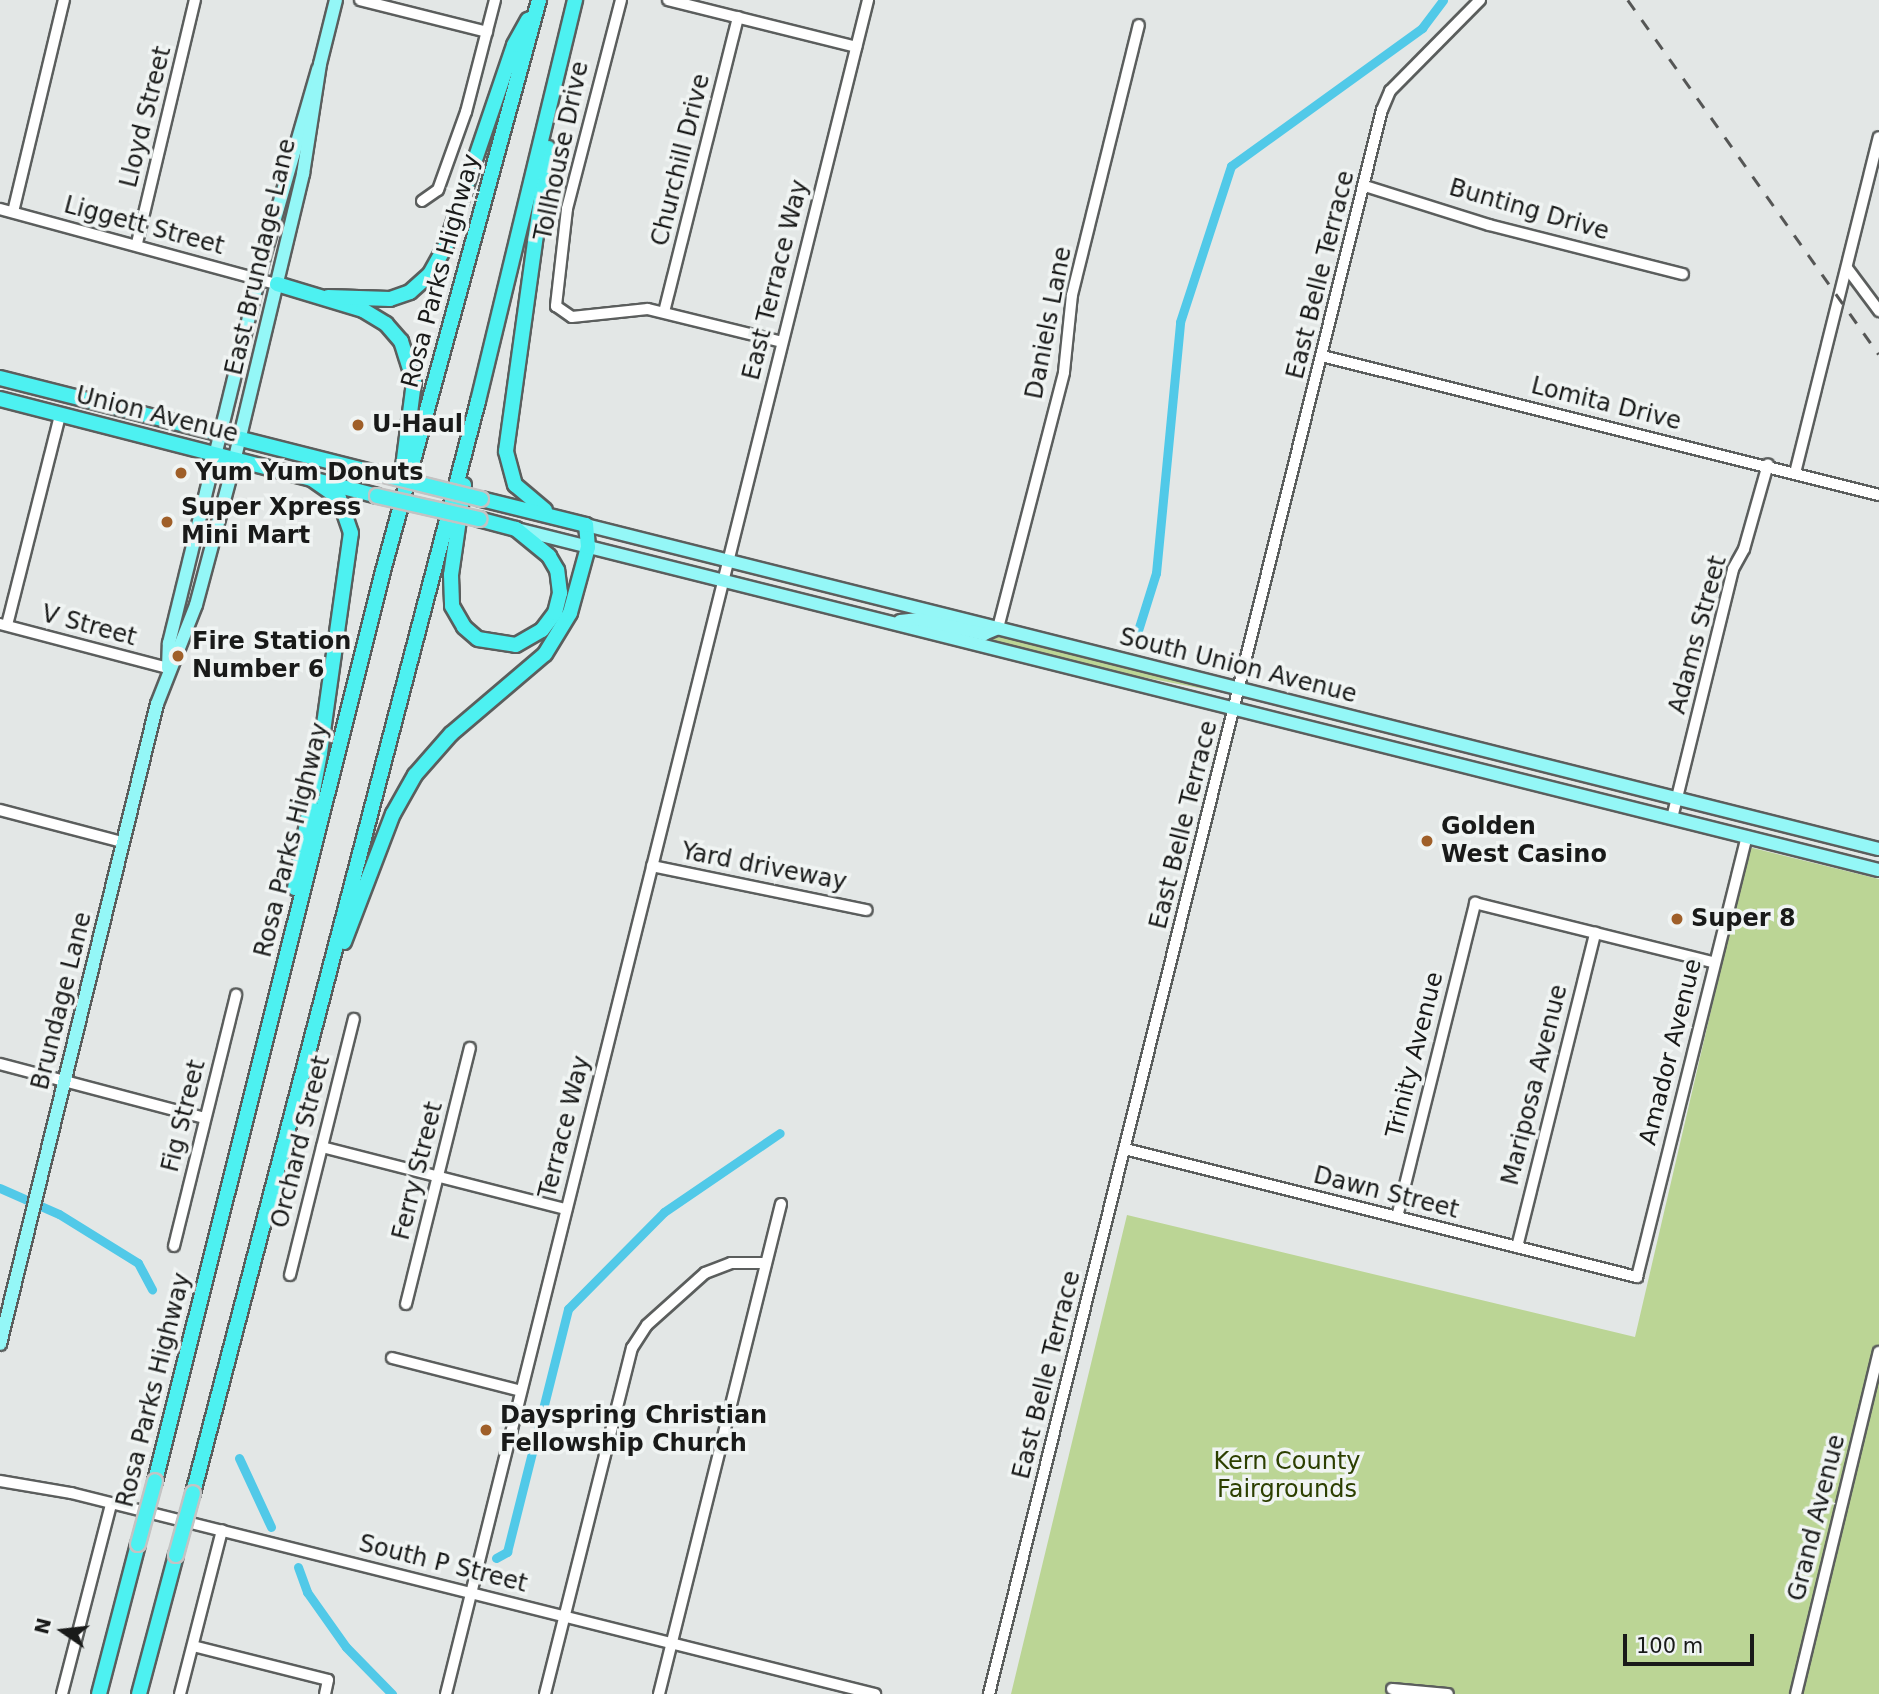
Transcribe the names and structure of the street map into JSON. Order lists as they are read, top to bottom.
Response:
{
  "streets": {
    "highway": ["Rosa Parks Highway", "Union Avenue"],
    "main road": ["East Brundage Lane", "South Union Avenue", "Brundage Lane"],
    "street": [
      "Lloyd Street",
      "Tollhouse Drive",
      "Churchill Drive",
      "Bunting Drive",
      "Liggett Street",
      "East Belle Terrace",
      "East Terrace Way",
      "Daniels Lane",
      "Lomita Drive",
      "V Street",
      "Adams Street",
      "Yard driveway",
      "Amador Avenue",
      "Trinity Avenue",
      "Mariposa Avenue",
      "Fig Street",
      "Terrace Way",
      "Orchard Street",
      "Ferry Street",
      "Dawn Street",
      "Grand Avenue",
      "South P Street"
    ]
  },
  "crossings": [
    ["Lloyd Street", "Liggett Street"],
    ["Tollhouse Drive", "Churchill Drive"],
    ["Bunting Drive", "East Belle Terrace"],
    ["Liggett Street", "East Brundage Lane"],
    ["East Brundage Lane", "Union Avenue"],
    ["East Brundage Lane", "Brundage Lane"],
    ["East Belle Terrace", "Lomita Drive"],
    ["East Belle Terrace", "South Union Avenue"],
    ["East Belle Terrace", "Dawn Street"],
    ["East Terrace Way", "South Union Avenue"],
    ["East Terrace Way", "Terrace Way"],
    ["Daniels Lane", "South Union Avenue"],
    ["Lomita Drive", "Adams Street"],
    ["Union Avenue", "South Union Avenue"],
    ["Union Avenue", "Brundage Lane"],
    ["V Street", "Brundage Lane"],
    ["Adams Street", "South Union Avenue"],
    ["South Union Avenue", "Amador Avenue"],
    ["South Union Avenue", "Terrace Way"],
    ["Yard driveway", "Terrace Way"],
    ["Amador Avenue", "Dawn Street"],
    ["Trinity Avenue", "Mariposa Avenue"],
    ["Trinity Avenue", "Dawn Street"],
    ["Mariposa Avenue", "Dawn Street"],
    ["Terrace Way", "South P Street"]
  ],
  "parks": ["Kern County Fairgrounds"],
  "places": [
    "U-Haul",
    "Yum Yum Donuts",
    "Super Xpress Mini Mart",
    "Fire Station Number 6",
    "Golden West Casino",
    "Super 8",
    "Dayspring Christian Fellowship Church"
  ],
  "scale_bar": "100 m",
  "north": "left"
}
